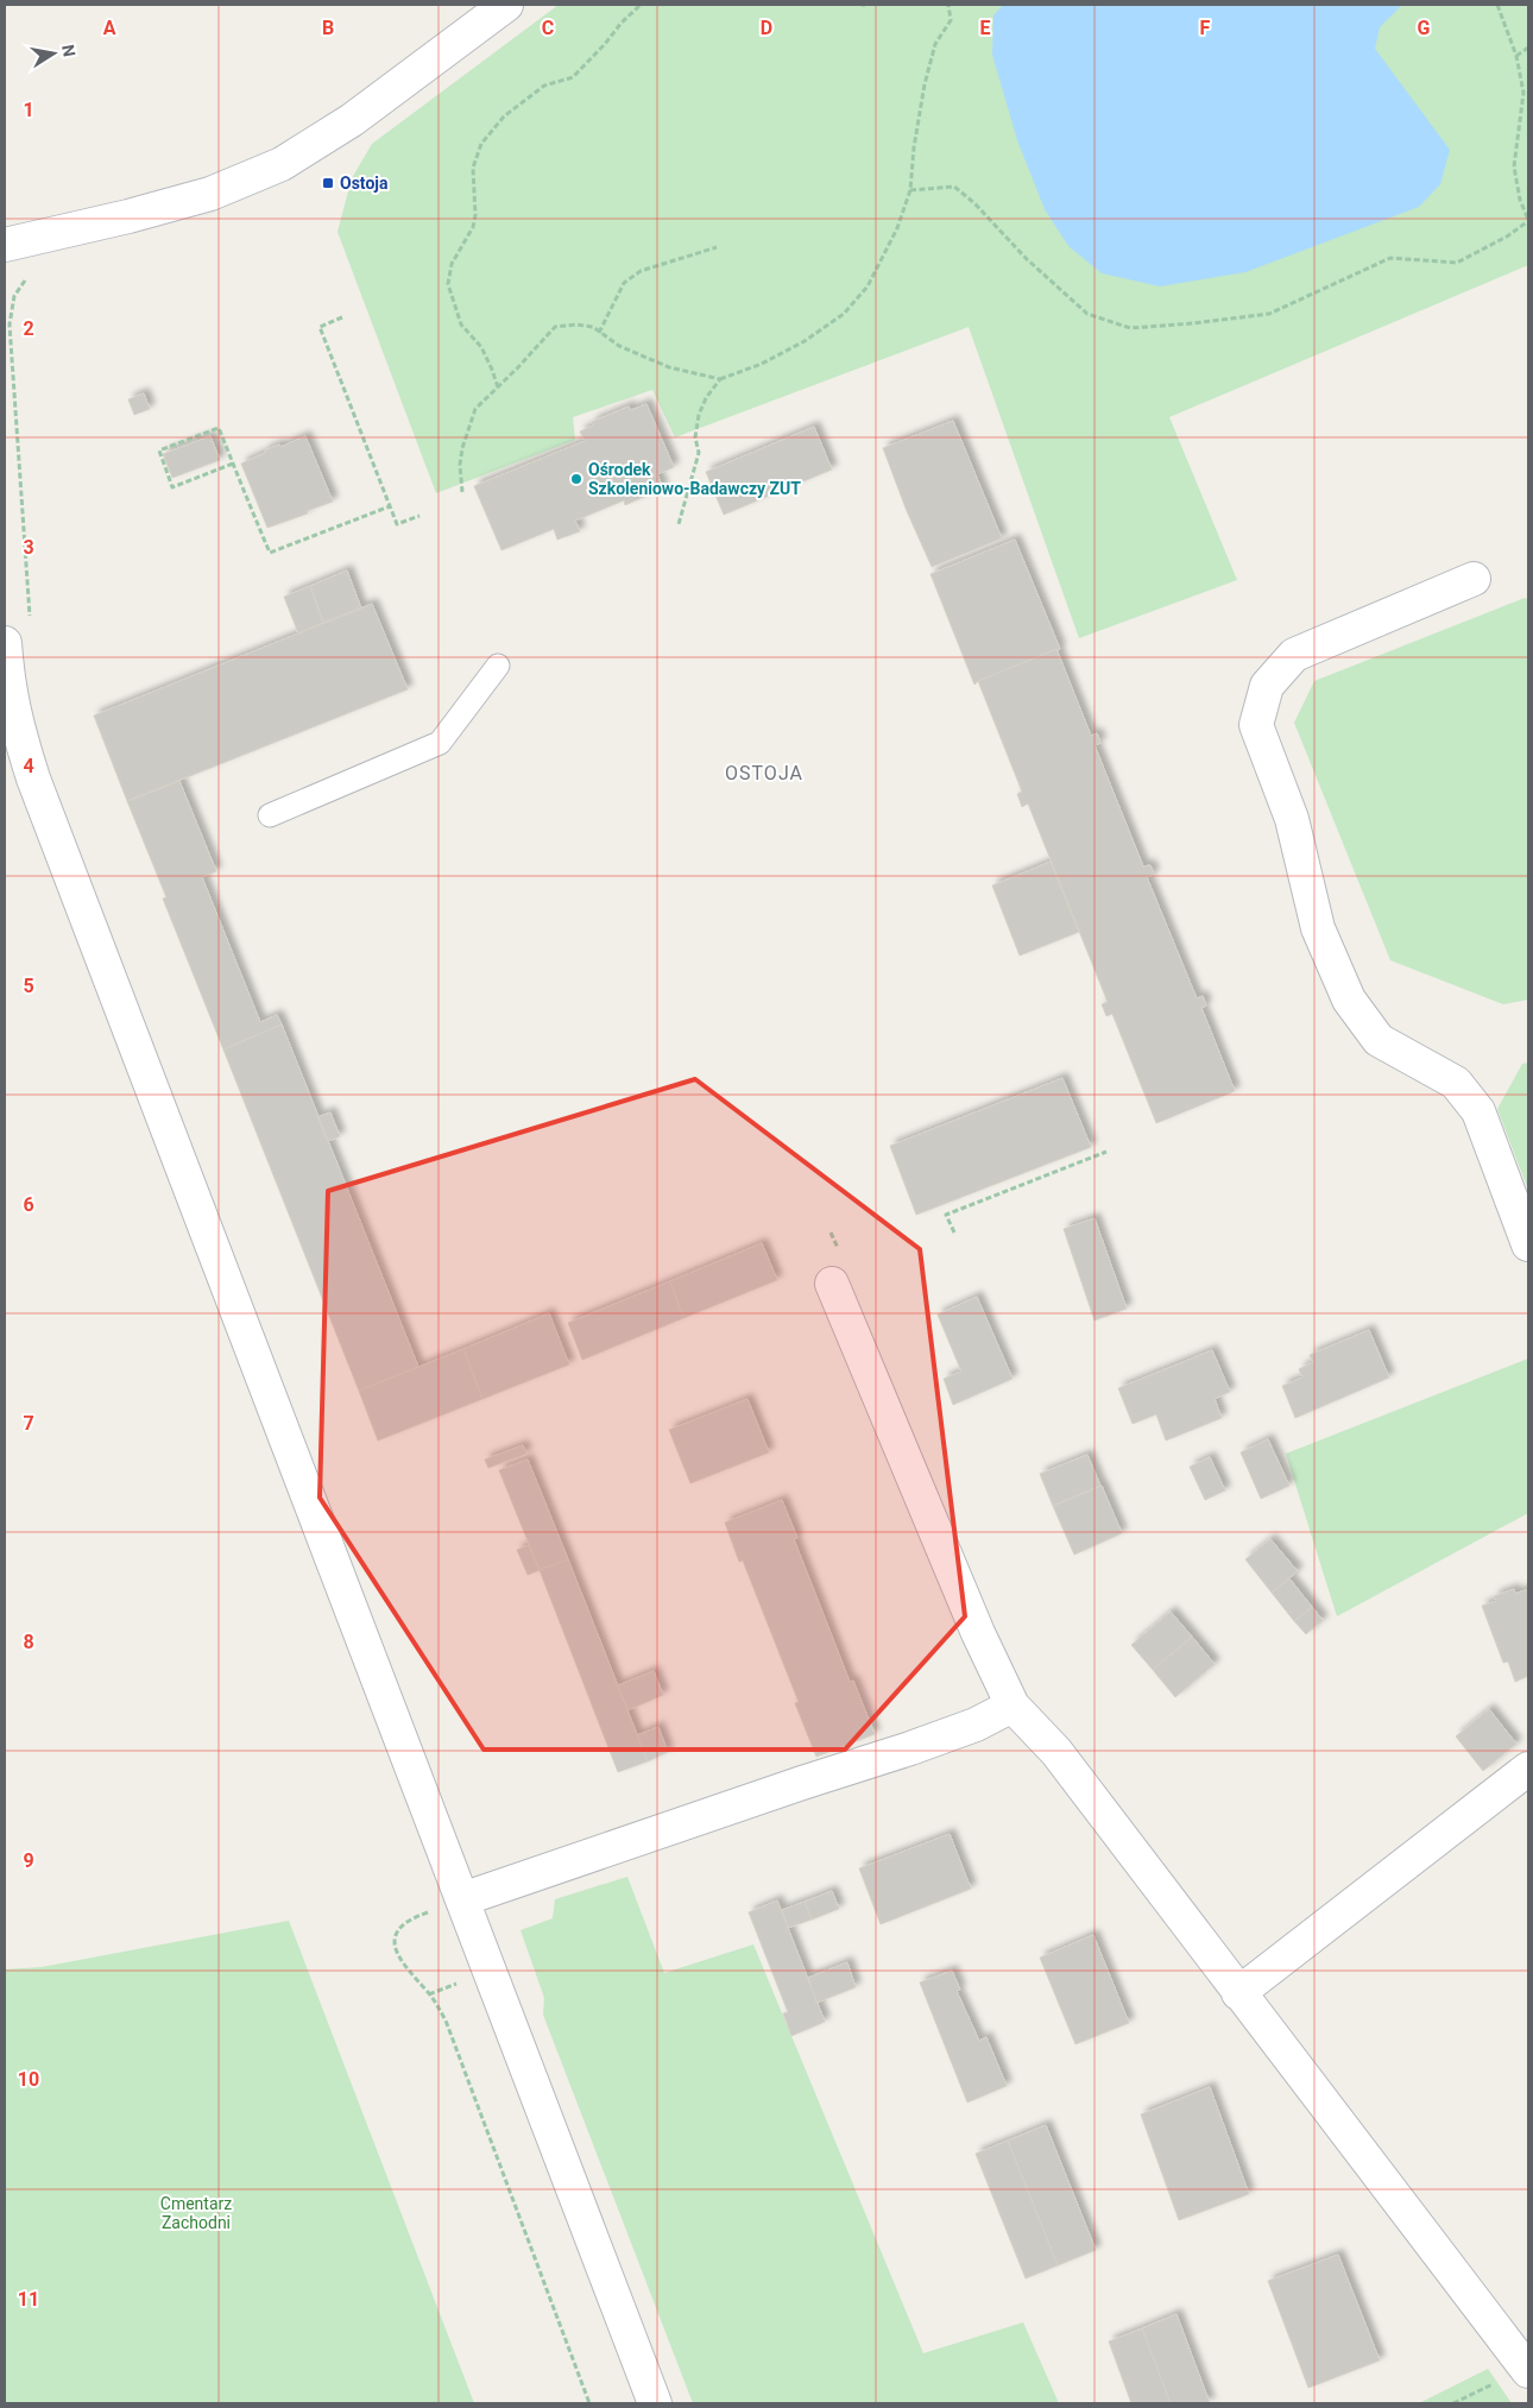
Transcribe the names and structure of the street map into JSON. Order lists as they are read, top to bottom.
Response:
{
  "districts": ["OSTOJA"],
  "parks": ["Cmentarz Zachodni"],
  "places": {
    "transit": ["Ostoja"],
    "other": ["Ośrodek Szkoleniowo-Badawczy ZUT"]
  },
  "north": "right",
  "grid": {
    "columns": [
      "A",
      "B",
      "C",
      "D",
      "E",
      "F",
      "G"
    ],
    "rows": [
      "1",
      "2",
      "3",
      "4",
      "5",
      "6",
      "7",
      "8",
      "9",
      "10",
      "11"
    ]
  }
}
